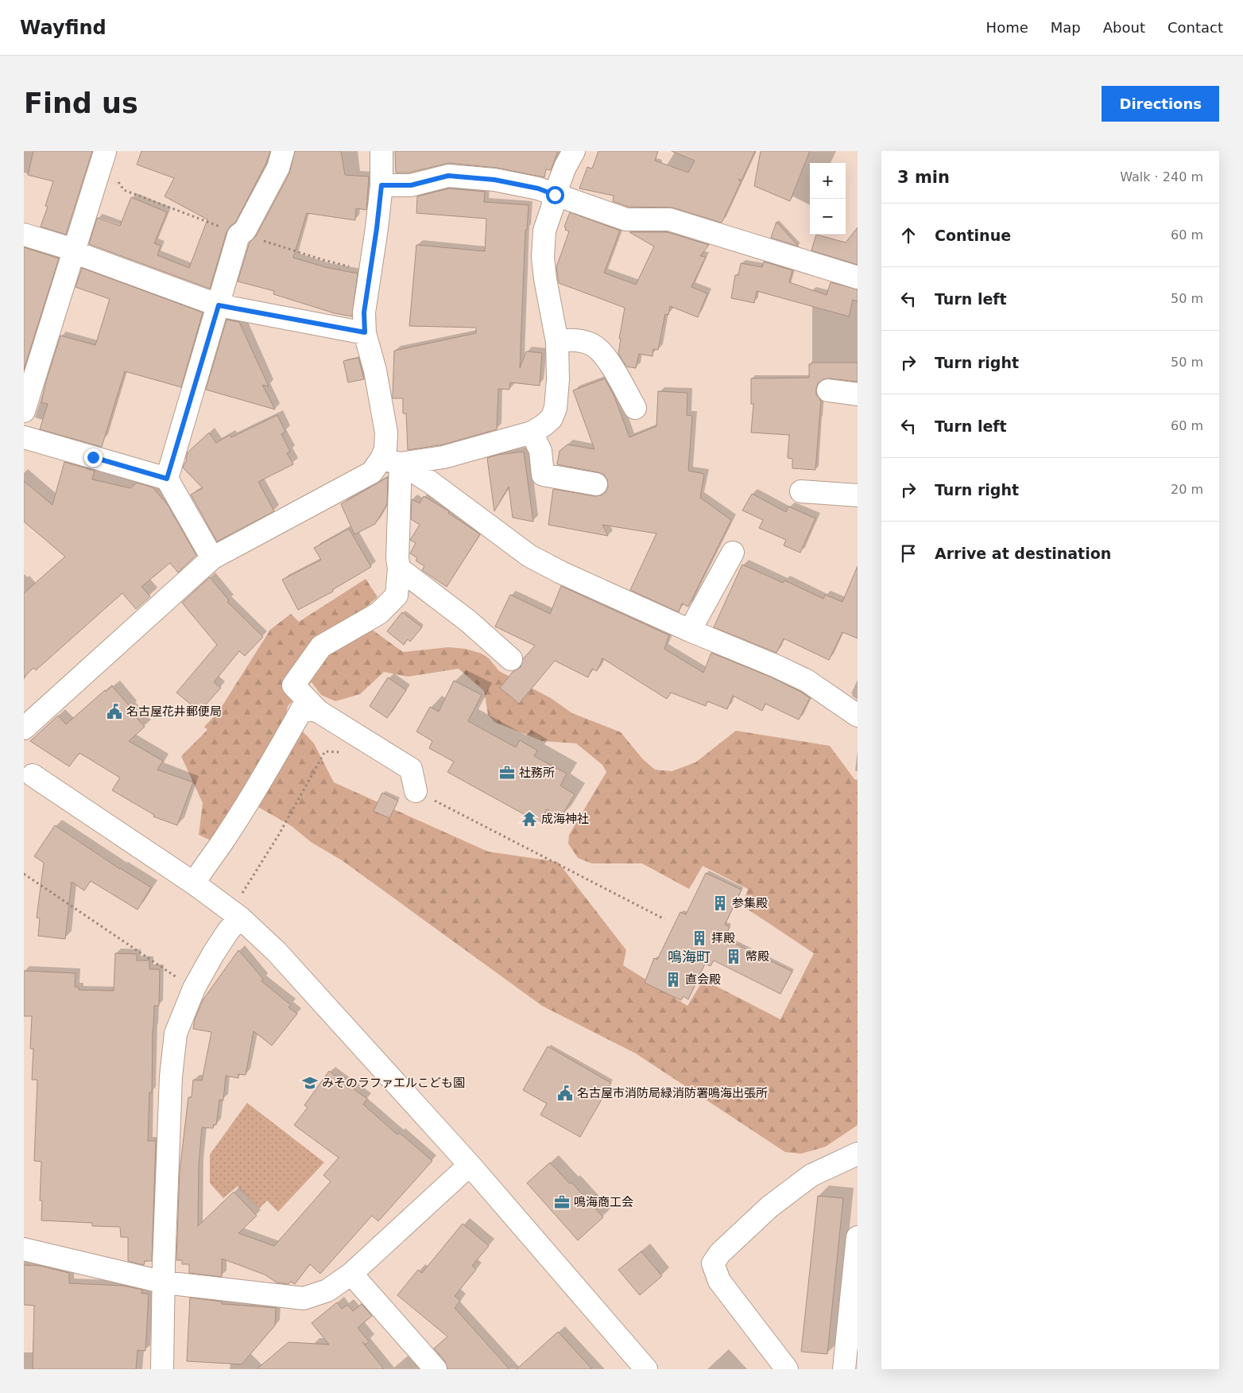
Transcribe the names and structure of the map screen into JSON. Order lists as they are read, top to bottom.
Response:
{
  "districts": ["鳴海町"],
  "places": {
    "public building": ["名古屋花井郵便局", "名古屋市消防局緑消防署鳴海出張所"],
    "office": ["社務所", "鳴海商工会"],
    "temple": ["成海神社"],
    "building": [
      "参集殿",
      "拝殿",
      "幣殿",
      "直会殿"
    ],
    "school or university": ["みそのラファエルこども園"]
  },
  "page": {
    "header": "Wayfind",
    "nav": [
      "Home",
      "Map",
      "About",
      "Contact"
    ],
    "buttons": "Directions",
    "title": "Find us",
    "heading": ["3 min", "Walk · 240 m"],
    "map_buttons": ["+", "−"],
    "list": [
      ["Continue", "60 m"],
      ["Turn left", "50 m"],
      ["Turn right", "50 m"],
      ["Turn left", "60 m"],
      ["Turn right", "20 m"],
      "Arrive at destination"
    ]
  }
}
